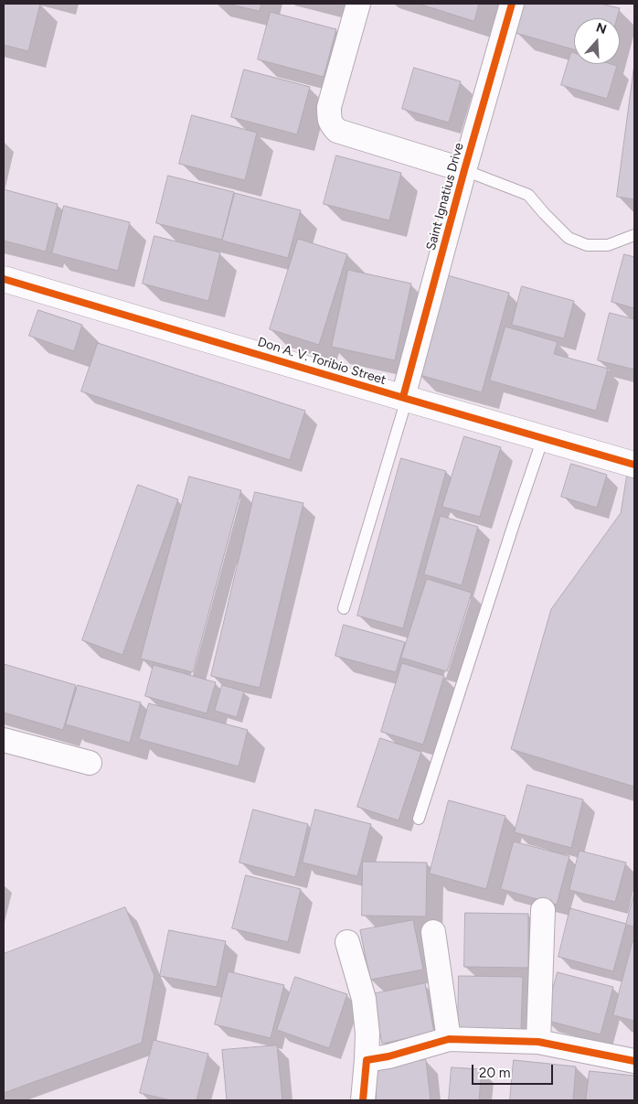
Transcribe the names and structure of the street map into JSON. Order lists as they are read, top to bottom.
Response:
{
  "streets": {
    "street": ["Saint Ignatius Drive", "Don A. V. Toribio Street"]
  },
  "crossings": [
    ["Saint Ignatius Drive", "Don A. V. Toribio Street"]
  ],
  "scale_bar": "20 m",
  "north": "top"
}
